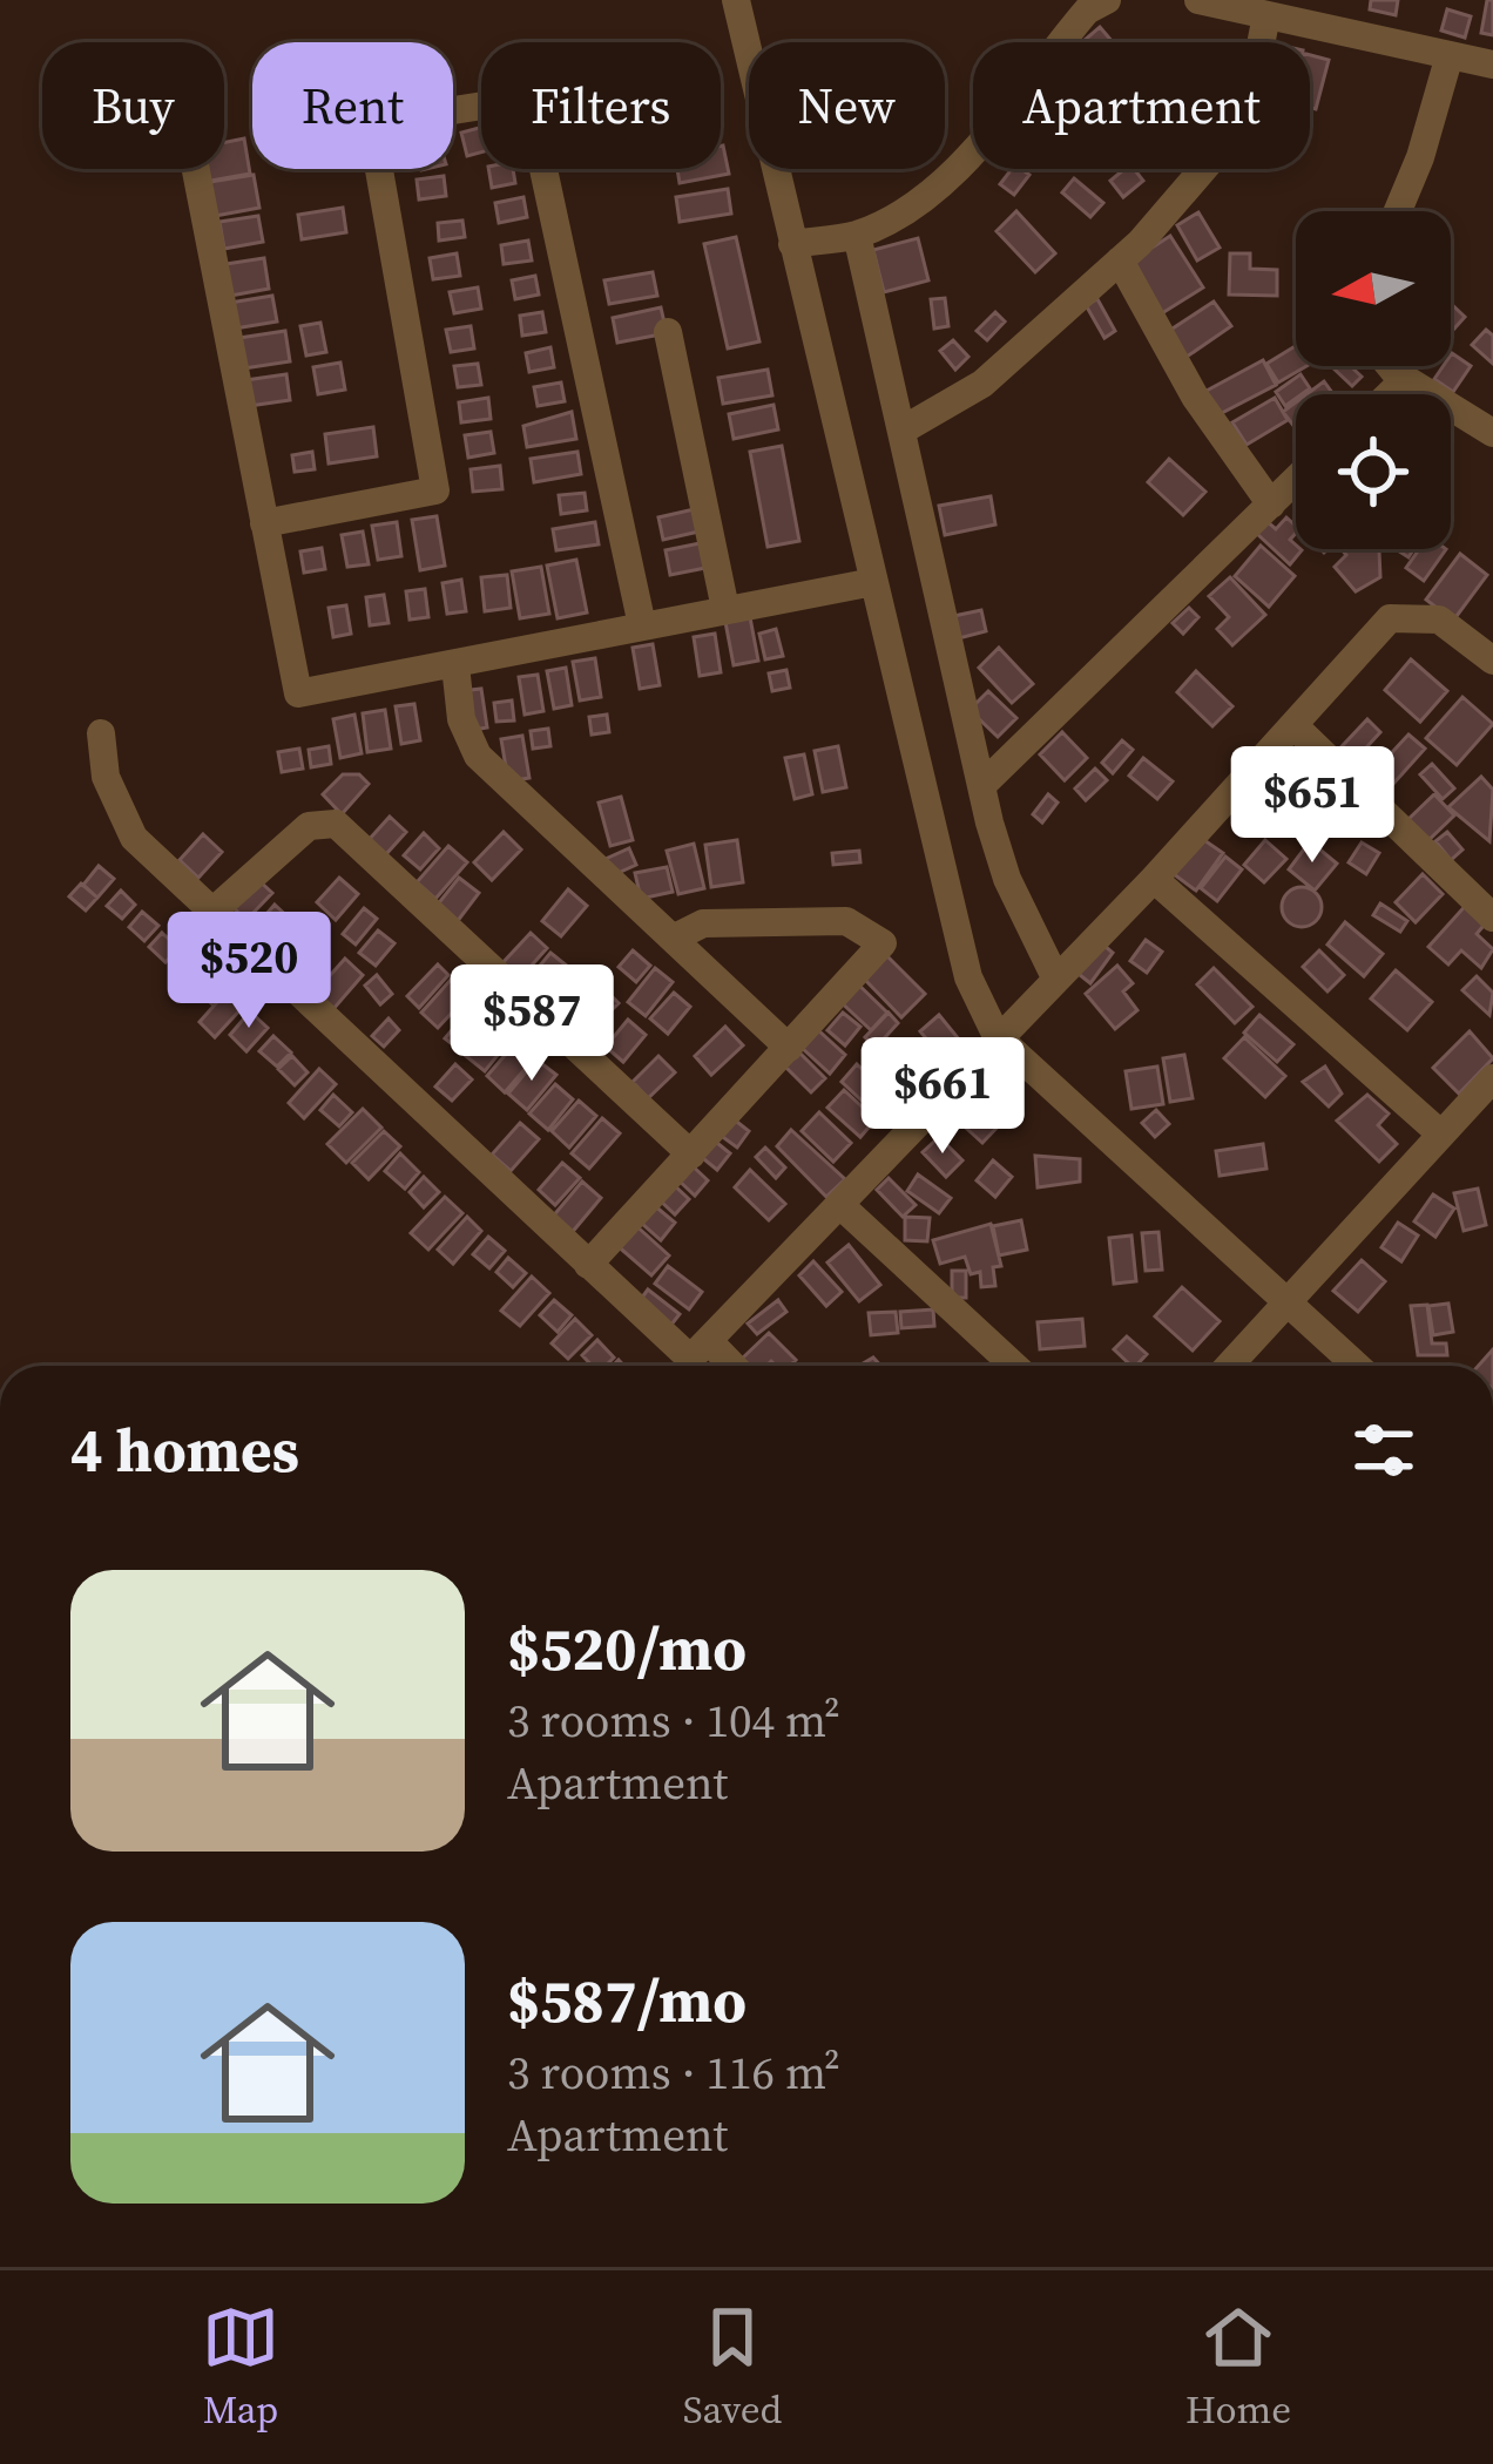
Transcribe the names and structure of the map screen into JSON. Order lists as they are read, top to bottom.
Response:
{
  "north": "left",
  "page": {
    "chip": [
      "Buy",
      "Rent",
      "Filters",
      "New",
      "Apartment"
    ],
    "price": [
      "$651",
      "$520",
      "$587",
      "$661"
    ],
    "heading": "4 homes",
    "list": [
      {
        "name": "$520/mo",
        "note": "3 rooms · 104 m² · Apartment"
      },
      {
        "name": "$587/mo",
        "note": "3 rooms · 116 m² · Apartment"
      }
    ],
    "tabs": ["Map", "Saved", "Home"]
  }
}
